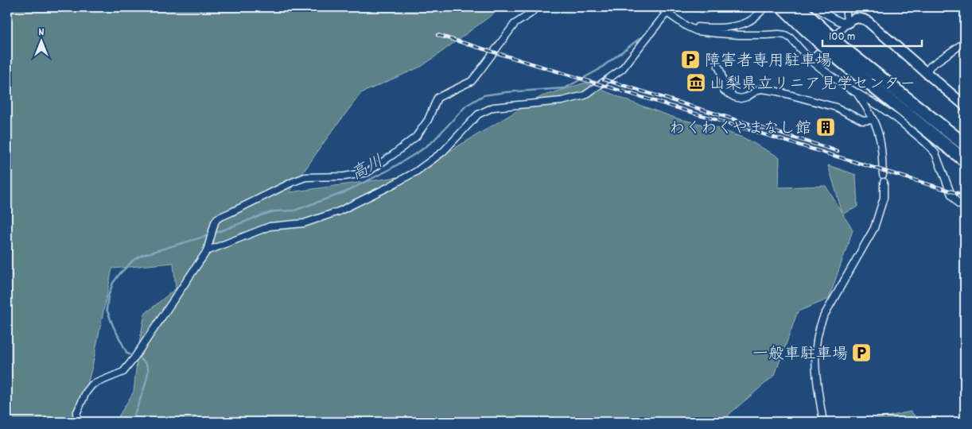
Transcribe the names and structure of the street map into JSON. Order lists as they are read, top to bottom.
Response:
{
  "water": ["高川"],
  "places": {
    "parking": ["障害者専用駐車場", "一般車駐車場"],
    "museum": ["山梨県立リニア見学センター"],
    "building": ["わくわくやまなし館"]
  },
  "scale_bar": "100 m",
  "north": "top"
}
